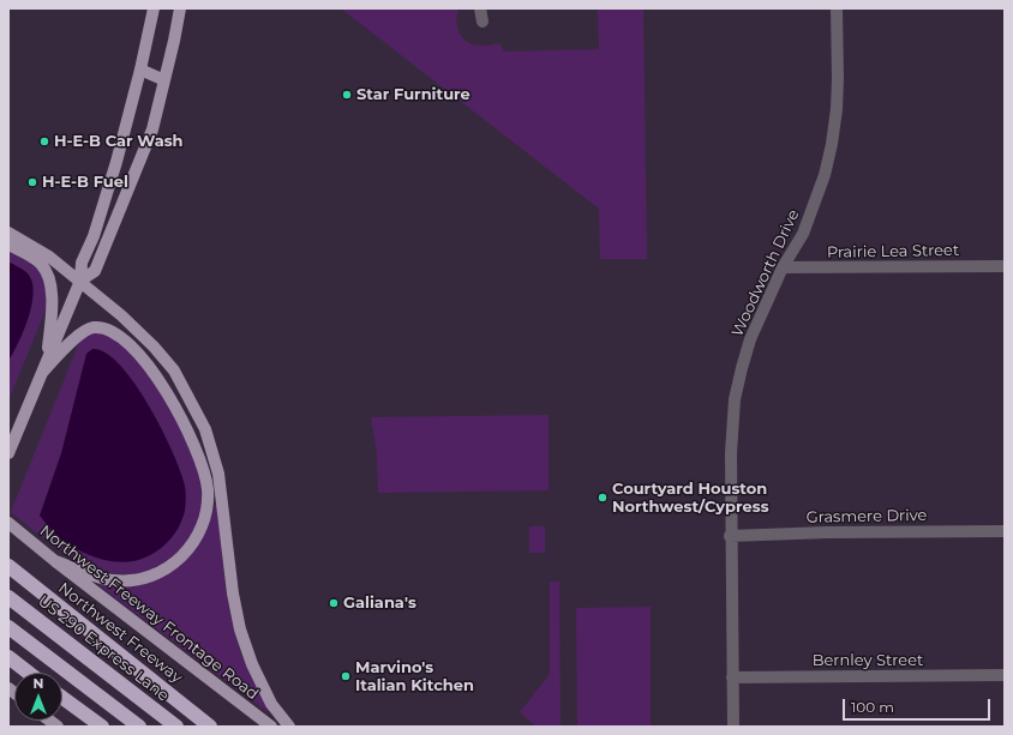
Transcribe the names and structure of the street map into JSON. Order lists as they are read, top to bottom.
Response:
{
  "streets": {
    "highway": ["Northwest Freeway", "US 290 Express Lane"],
    "main road": ["Northwest Freeway Frontage Road"],
    "street": [
      "Prairie Lea Street",
      "Woodworth Drive",
      "Grasmere Drive",
      "Bernley Street"
    ]
  },
  "crossings": [
    ["Prairie Lea Street", "Woodworth Drive"],
    ["Woodworth Drive", "Grasmere Drive"],
    ["Woodworth Drive", "Bernley Street"]
  ],
  "places": [
    "Star Furniture",
    "H-E-B Car Wash",
    "H-E-B Fuel",
    "Courtyard Houston Northwest/Cypress",
    "Galiana's",
    "Marvino's Italian Kitchen"
  ],
  "scale_bar": "100 m",
  "north": "top"
}
